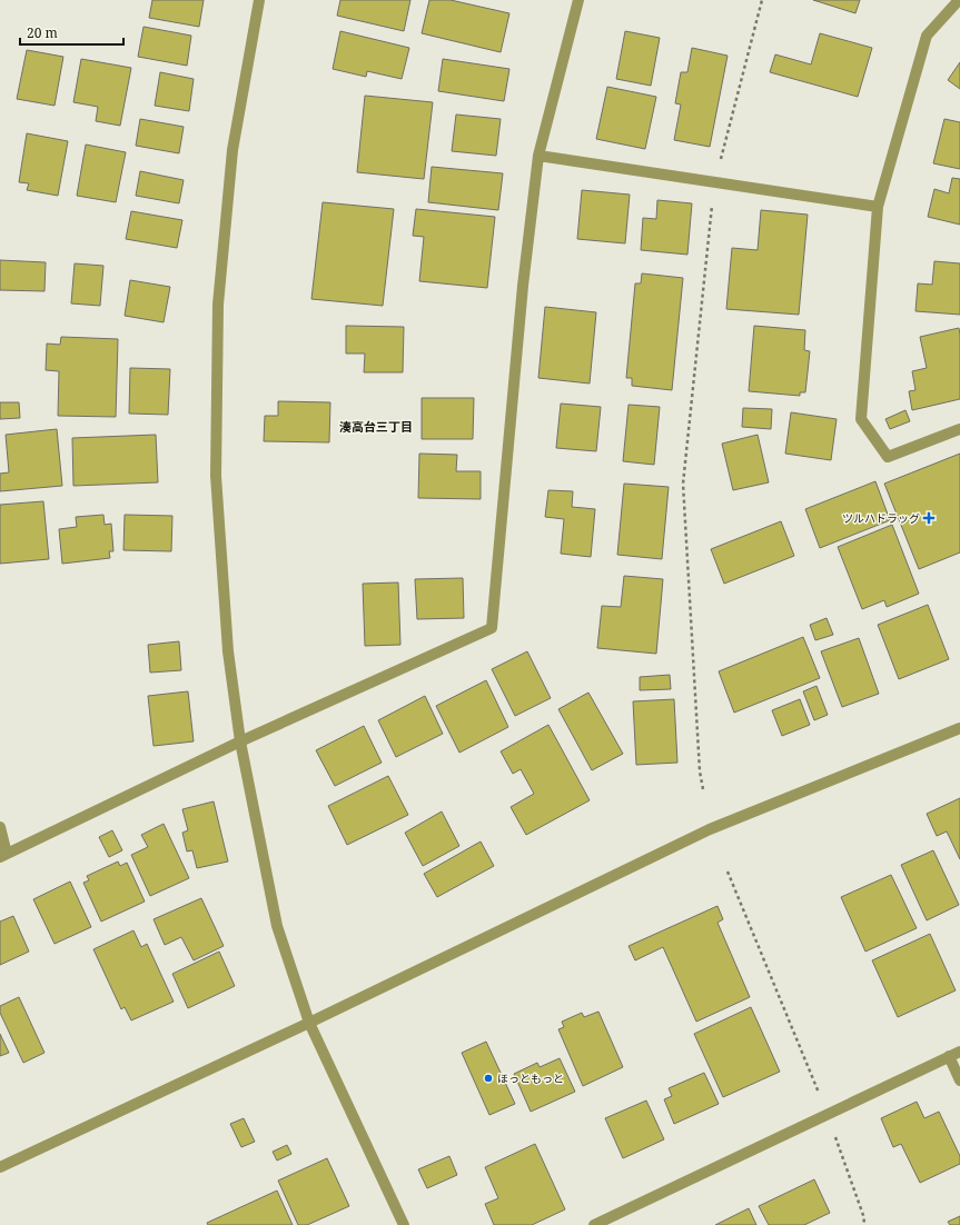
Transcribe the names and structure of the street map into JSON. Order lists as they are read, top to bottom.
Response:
{
  "districts": ["湊高台三丁目"],
  "places": {
    "health": ["ツルハドラッグ"],
    "other": ["ほっともっと"]
  },
  "scale_bar": "20 m"
}
